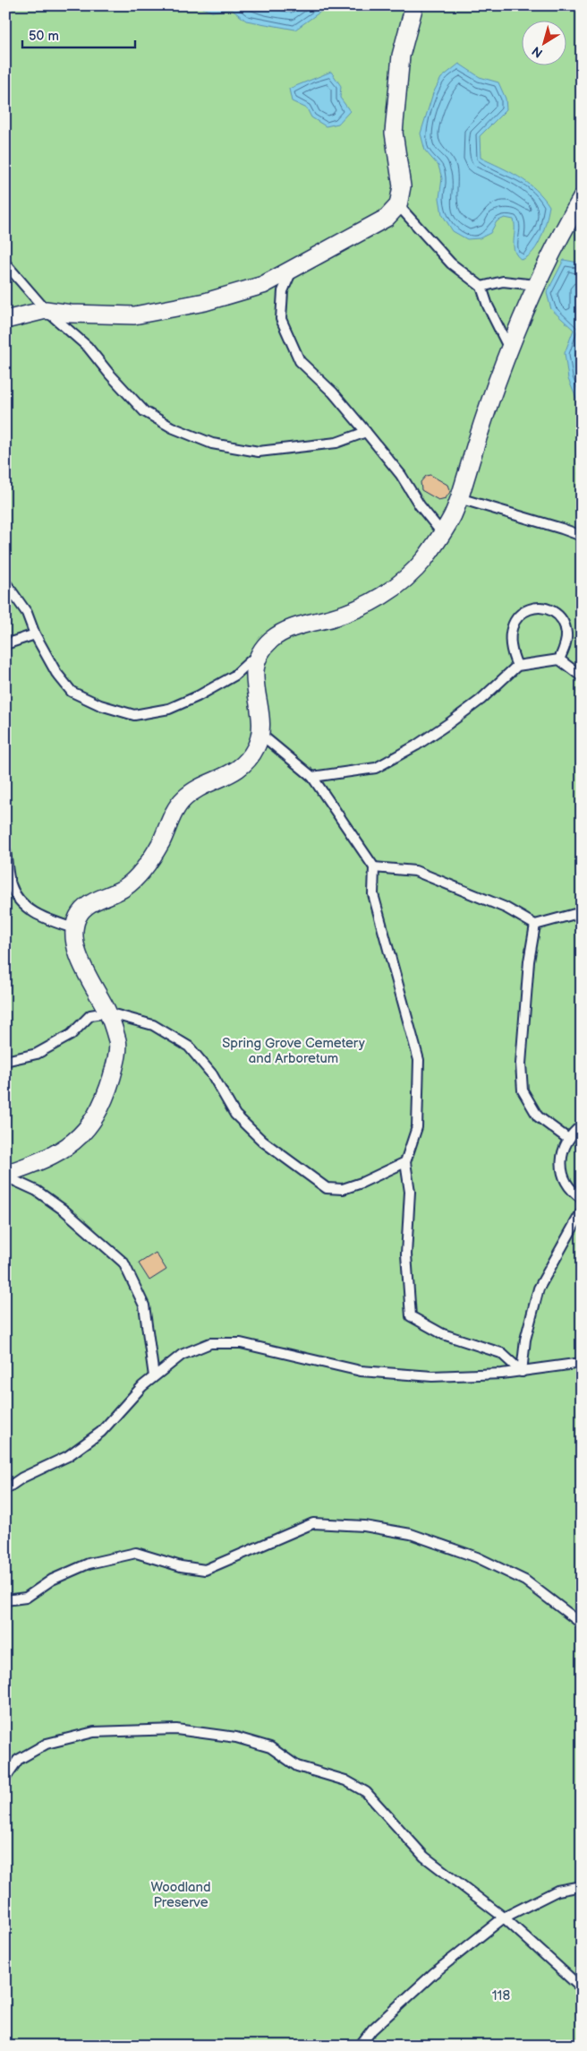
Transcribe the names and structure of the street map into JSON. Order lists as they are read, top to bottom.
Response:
{
  "parks": ["Spring Grove Cemetery and Arboretum", "Woodland Preserve", "118"],
  "scale_bar": "50 m",
  "north": "bottom left"
}
